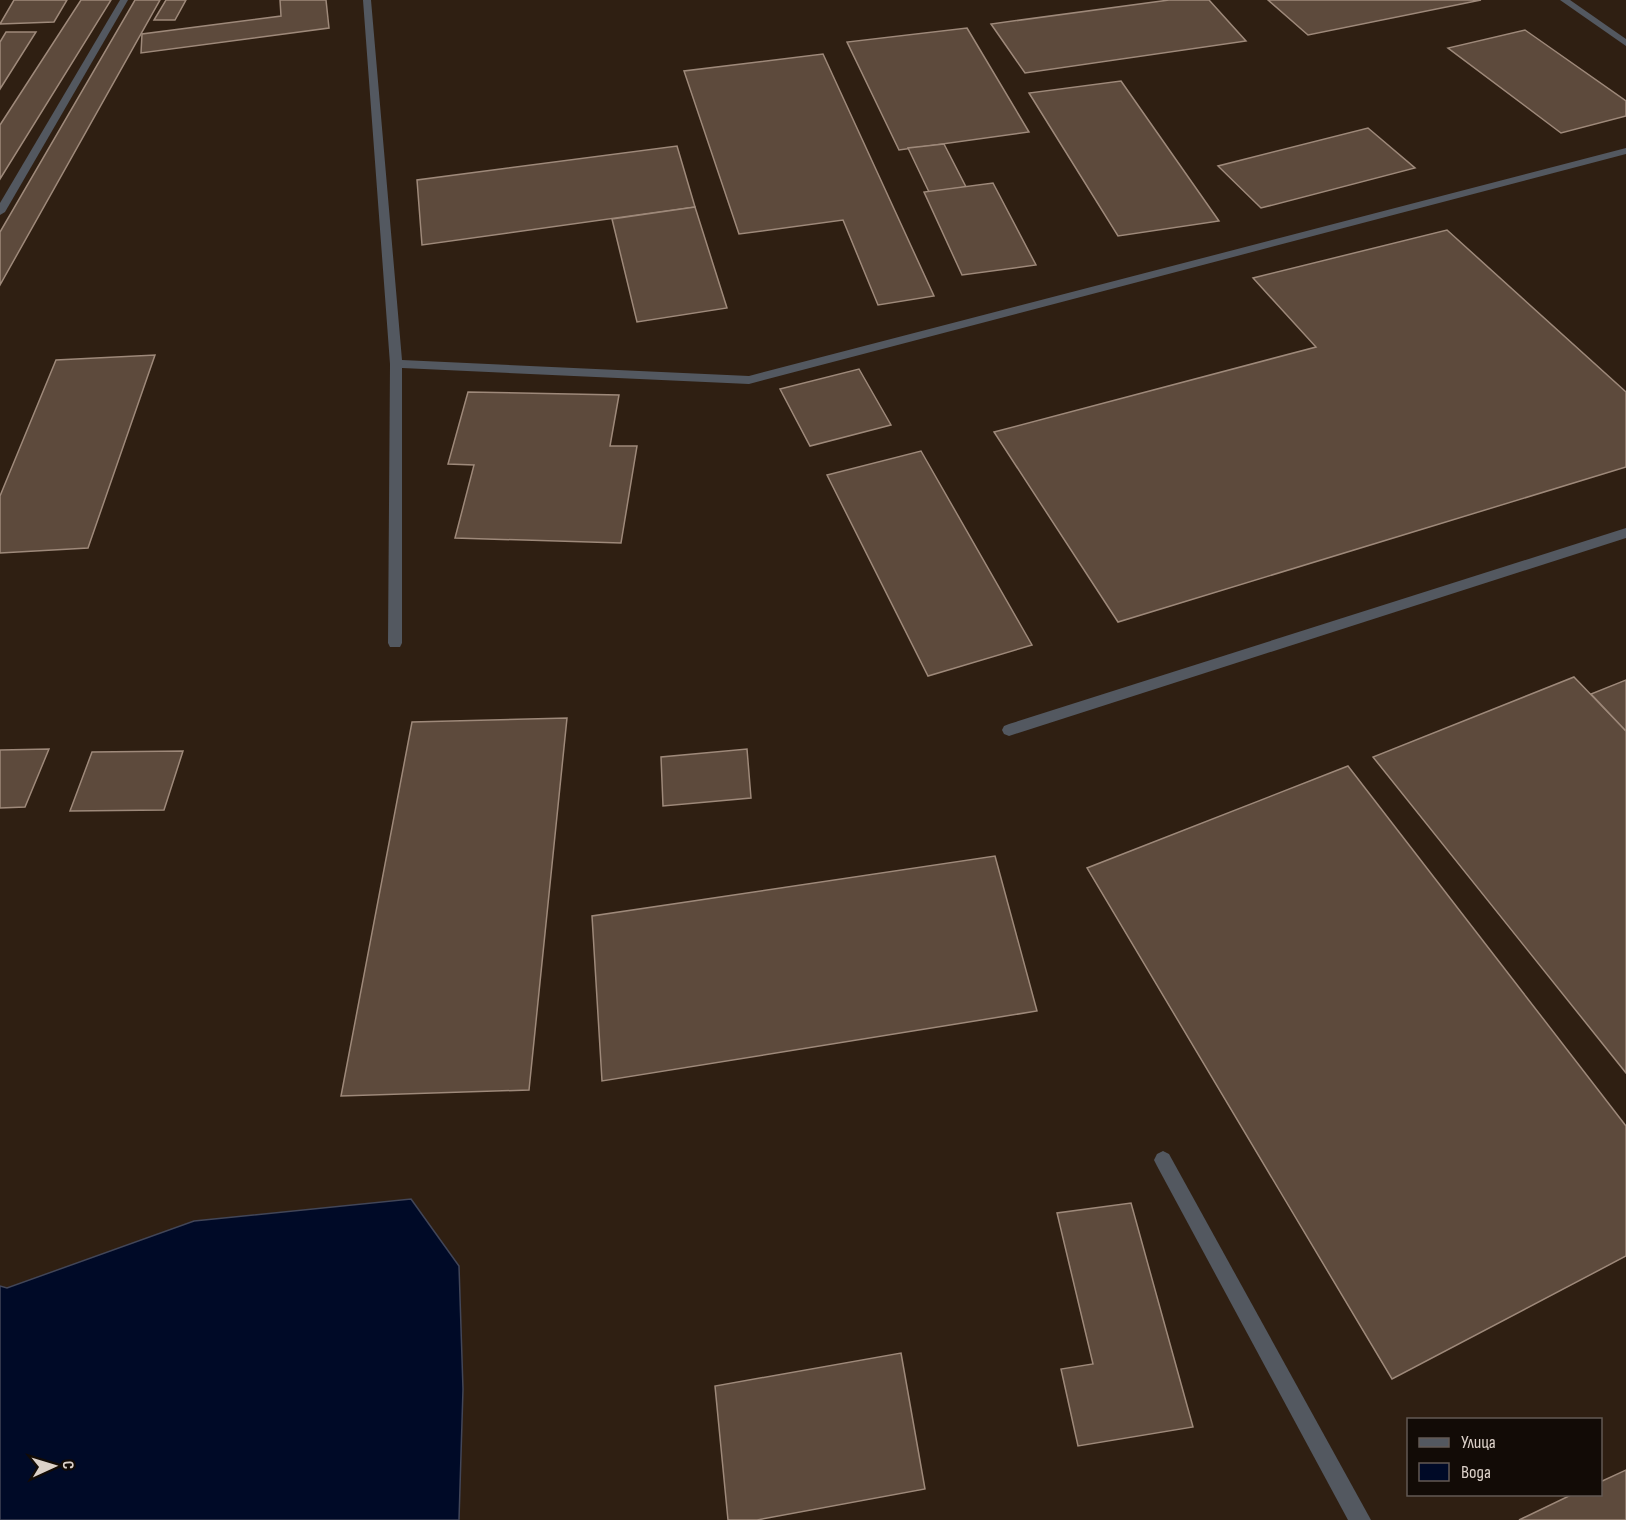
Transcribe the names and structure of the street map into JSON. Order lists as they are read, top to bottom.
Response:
{
  "legend": ["Улица", "Вода"],
  "north": "right"
}
